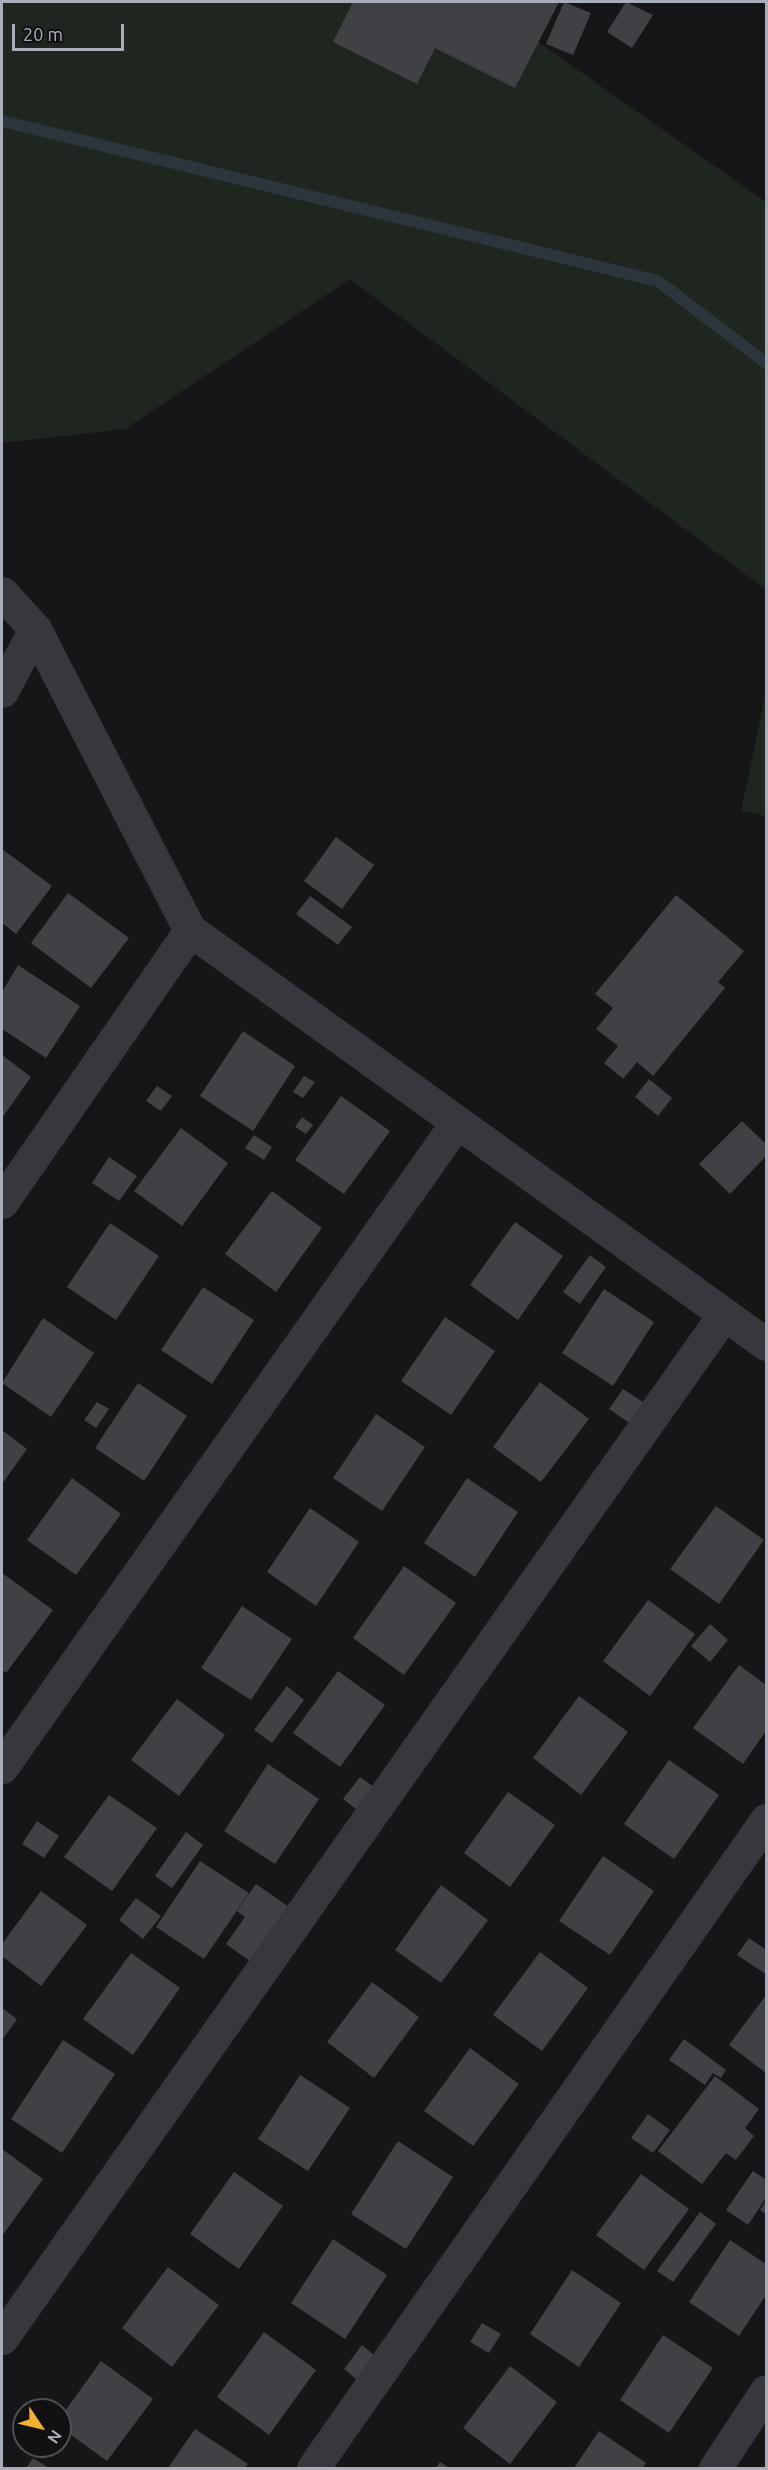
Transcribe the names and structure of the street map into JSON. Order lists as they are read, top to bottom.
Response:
{
  "scale_bar": "20 m",
  "north": "bottom right"
}
